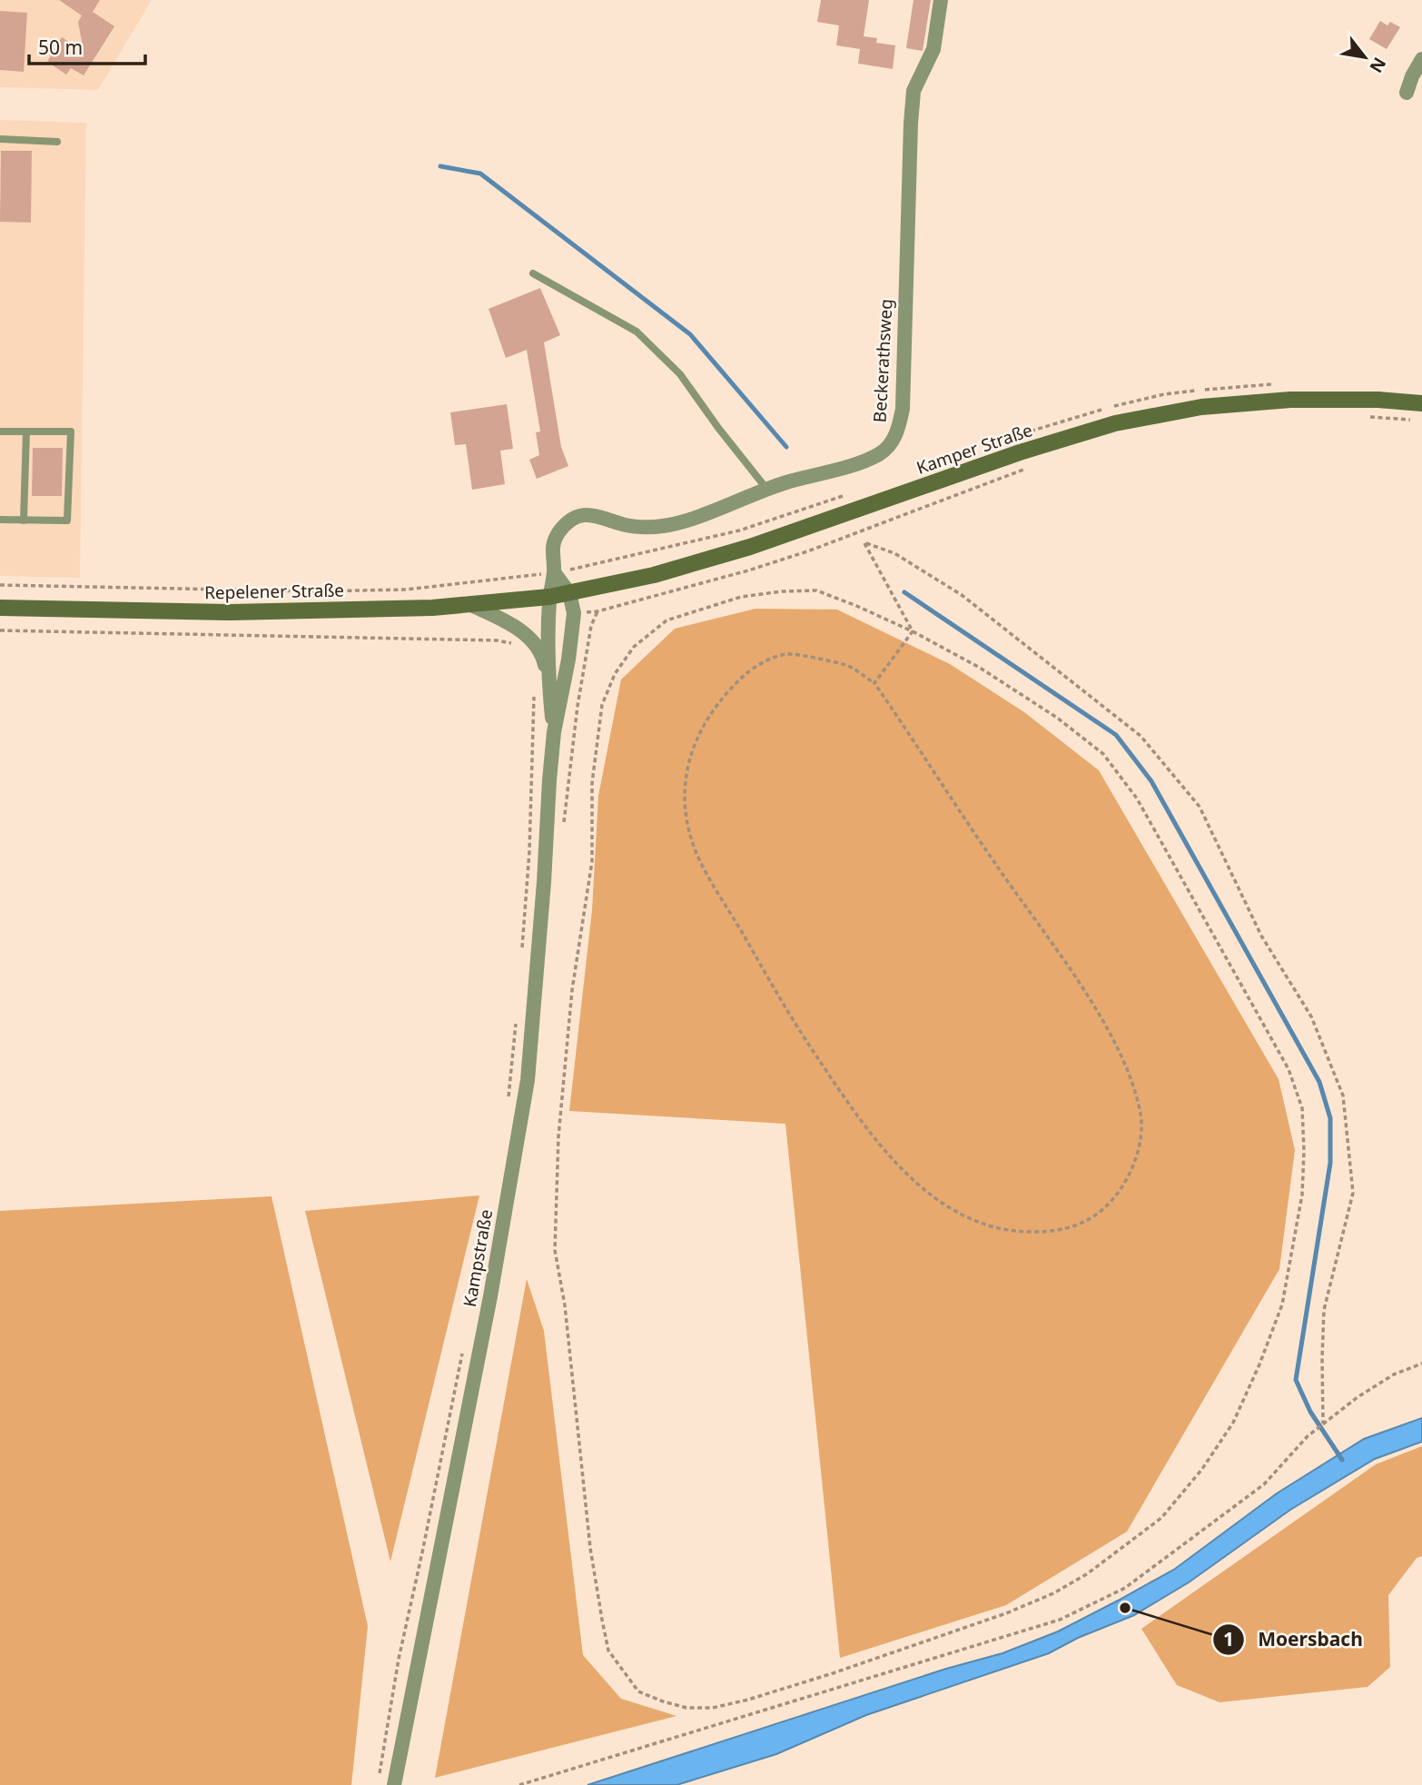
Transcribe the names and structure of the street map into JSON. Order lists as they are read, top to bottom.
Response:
{
  "streets": {
    "main road": ["Kamper Straße", "Repelener Straße"],
    "street": ["Beckerathsweg", "Kampstraße"]
  },
  "crossings": [
    ["Beckerathsweg", "Kamper Straße"],
    ["Beckerathsweg", "Repelener Straße"],
    ["Beckerathsweg", "Kampstraße"],
    ["Kamper Straße", "Repelener Straße"],
    ["Kamper Straße", "Kampstraße"],
    ["Repelener Straße", "Kampstraße"]
  ],
  "places": ["Moersbach"],
  "scale_bar": "50 m",
  "north": "bottom right"
}
